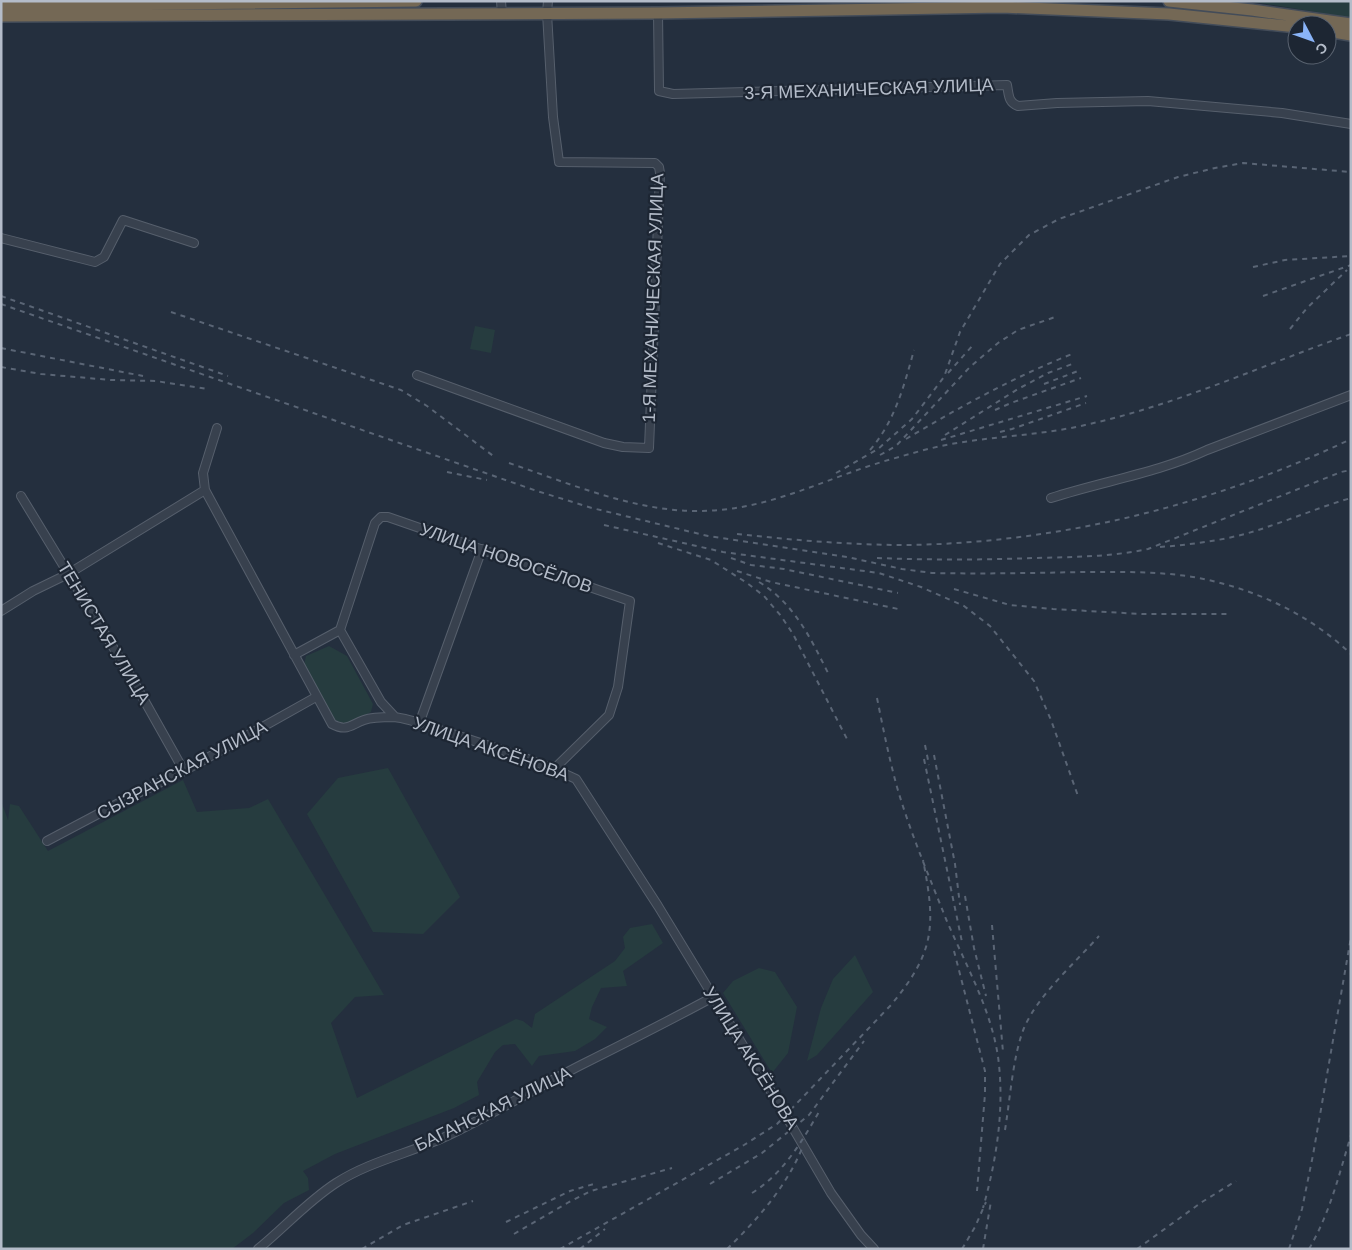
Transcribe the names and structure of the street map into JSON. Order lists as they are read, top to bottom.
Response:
{
  "streets": {
    "street": [
      "3-Я МЕХАНИЧЕСКАЯ УЛИЦА",
      "1-Я МЕХАНИЧЕСКАЯ УЛИЦА",
      "УЛИЦА НОВОСЁЛОВ",
      "ТЕНИСТАЯ УЛИЦА",
      "УЛИЦА АКСЁНОВА",
      "СЫЗРАНСКАЯ УЛИЦА",
      "БАГАНСКАЯ УЛИЦА"
    ]
  },
  "crossings": [
    ["УЛИЦА НОВОСЁЛОВ", "УЛИЦА АКСЁНОВА"],
    ["ТЕНИСТАЯ УЛИЦА", "СЫЗРАНСКАЯ УЛИЦА"],
    ["УЛИЦА АКСЁНОВА", "СЫЗРАНСКАЯ УЛИЦА"],
    ["УЛИЦА АКСЁНОВА", "БАГАНСКАЯ УЛИЦА"]
  ],
  "north": "bottom right"
}
